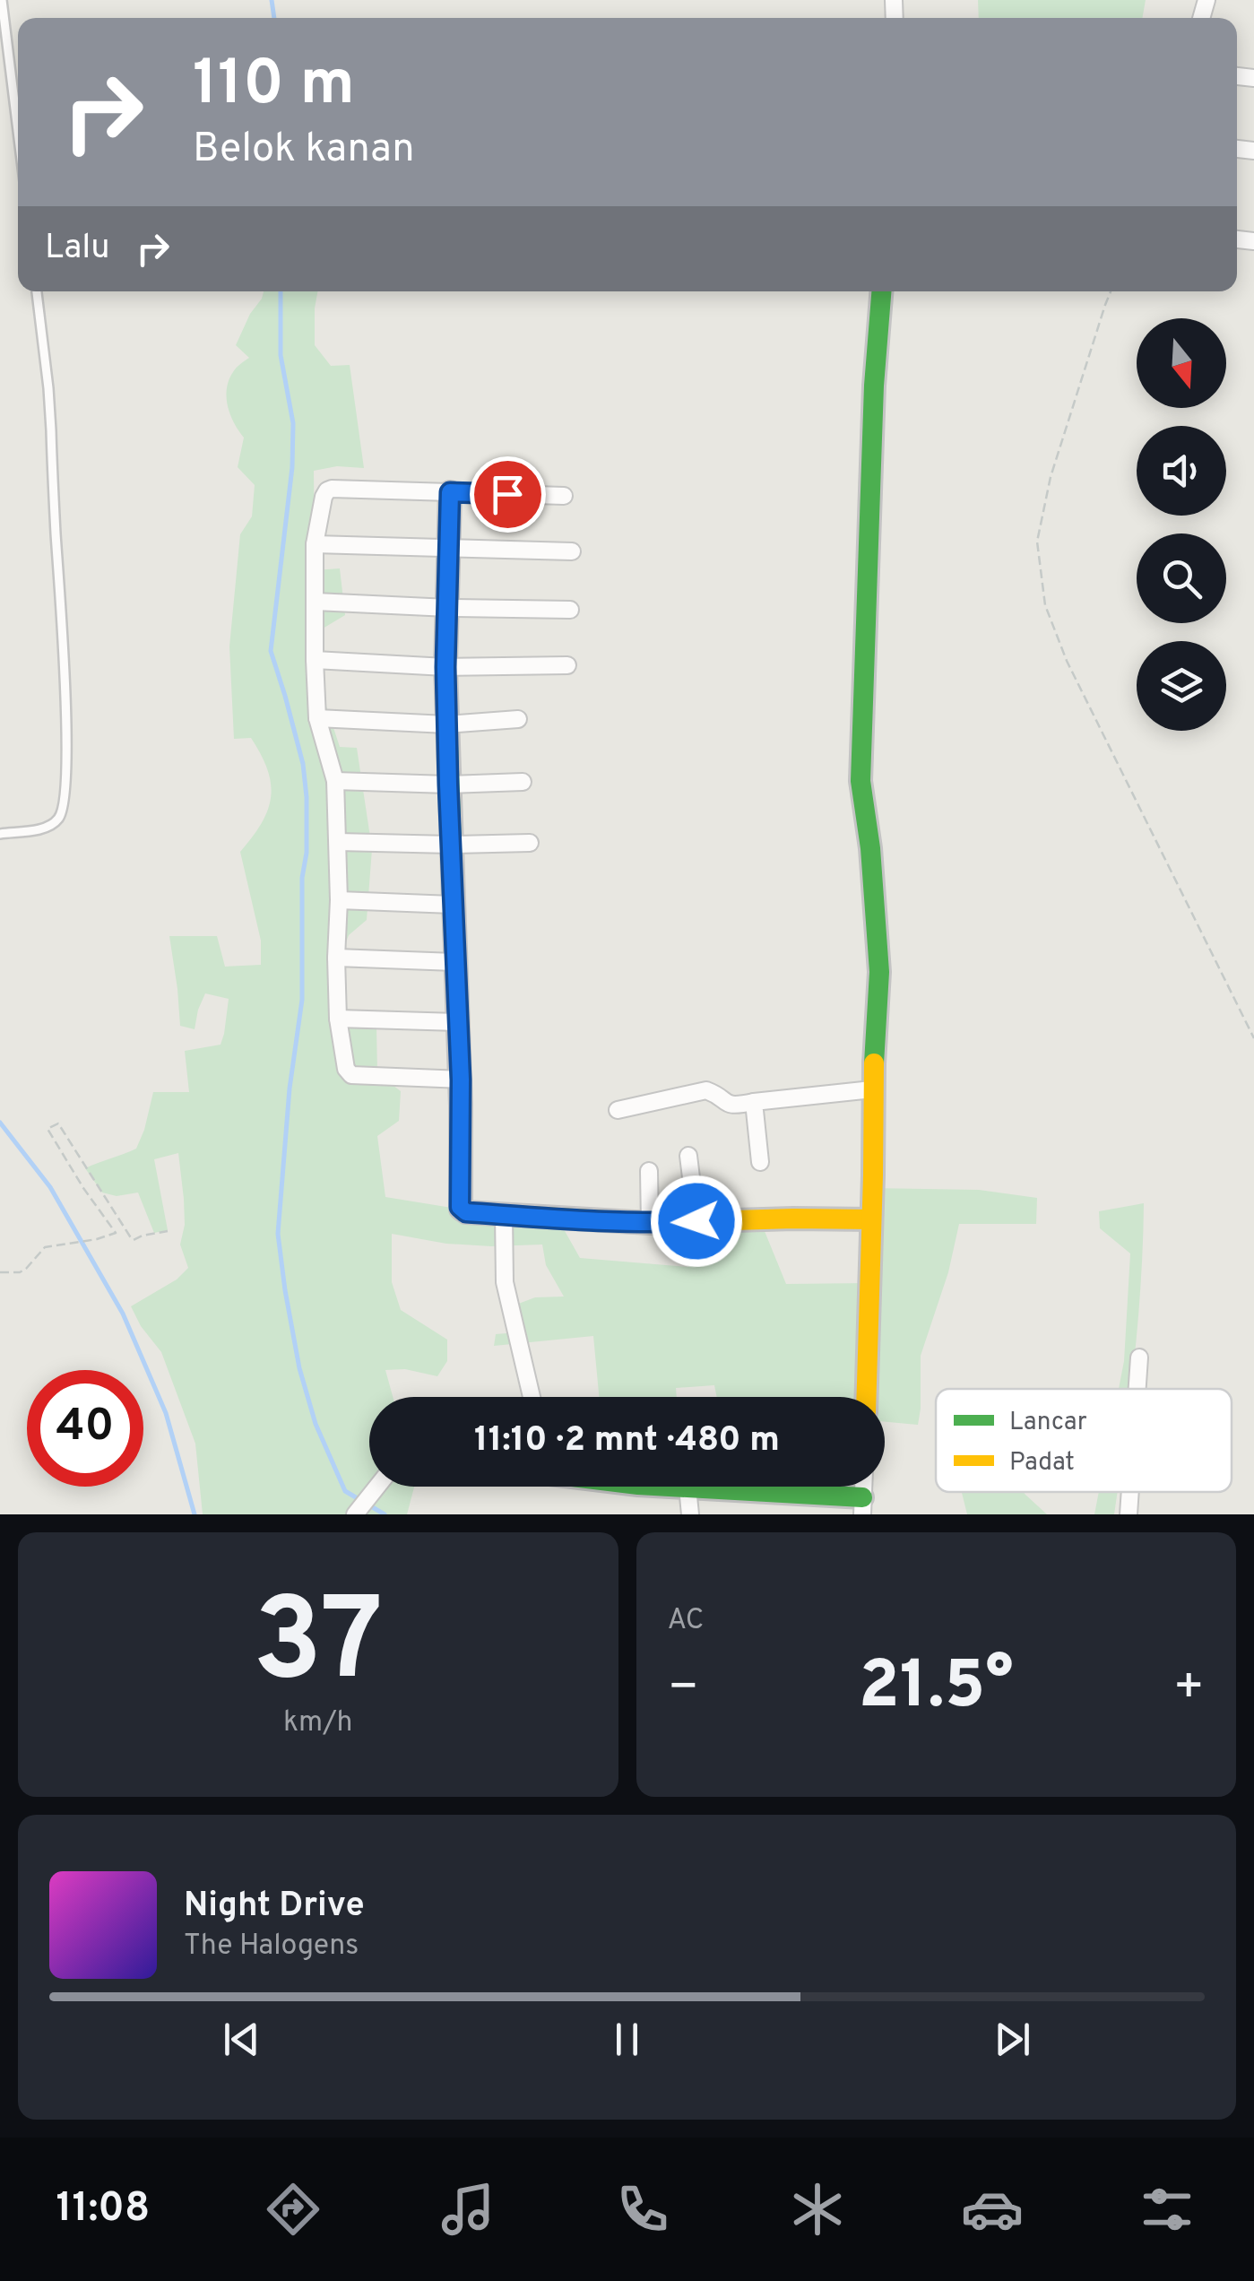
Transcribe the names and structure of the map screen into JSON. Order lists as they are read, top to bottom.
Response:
{
  "legend": ["Lancar", "Padat"],
  "north": "bottom",
  "page": {
    "turn": ["110 m", "Belok kanan"],
    "then": "Lalu",
    "limit": "40",
    "trip": "11:10 · 2 mnt · 480 m",
    "tile": [
      ["37", "km/h"],
      "AC"
    ],
    "heat": ["−", "21.5°", "+"],
    "song": ["Night Drive", "The Halogens"],
    "tabs": "11:08"
  }
}
